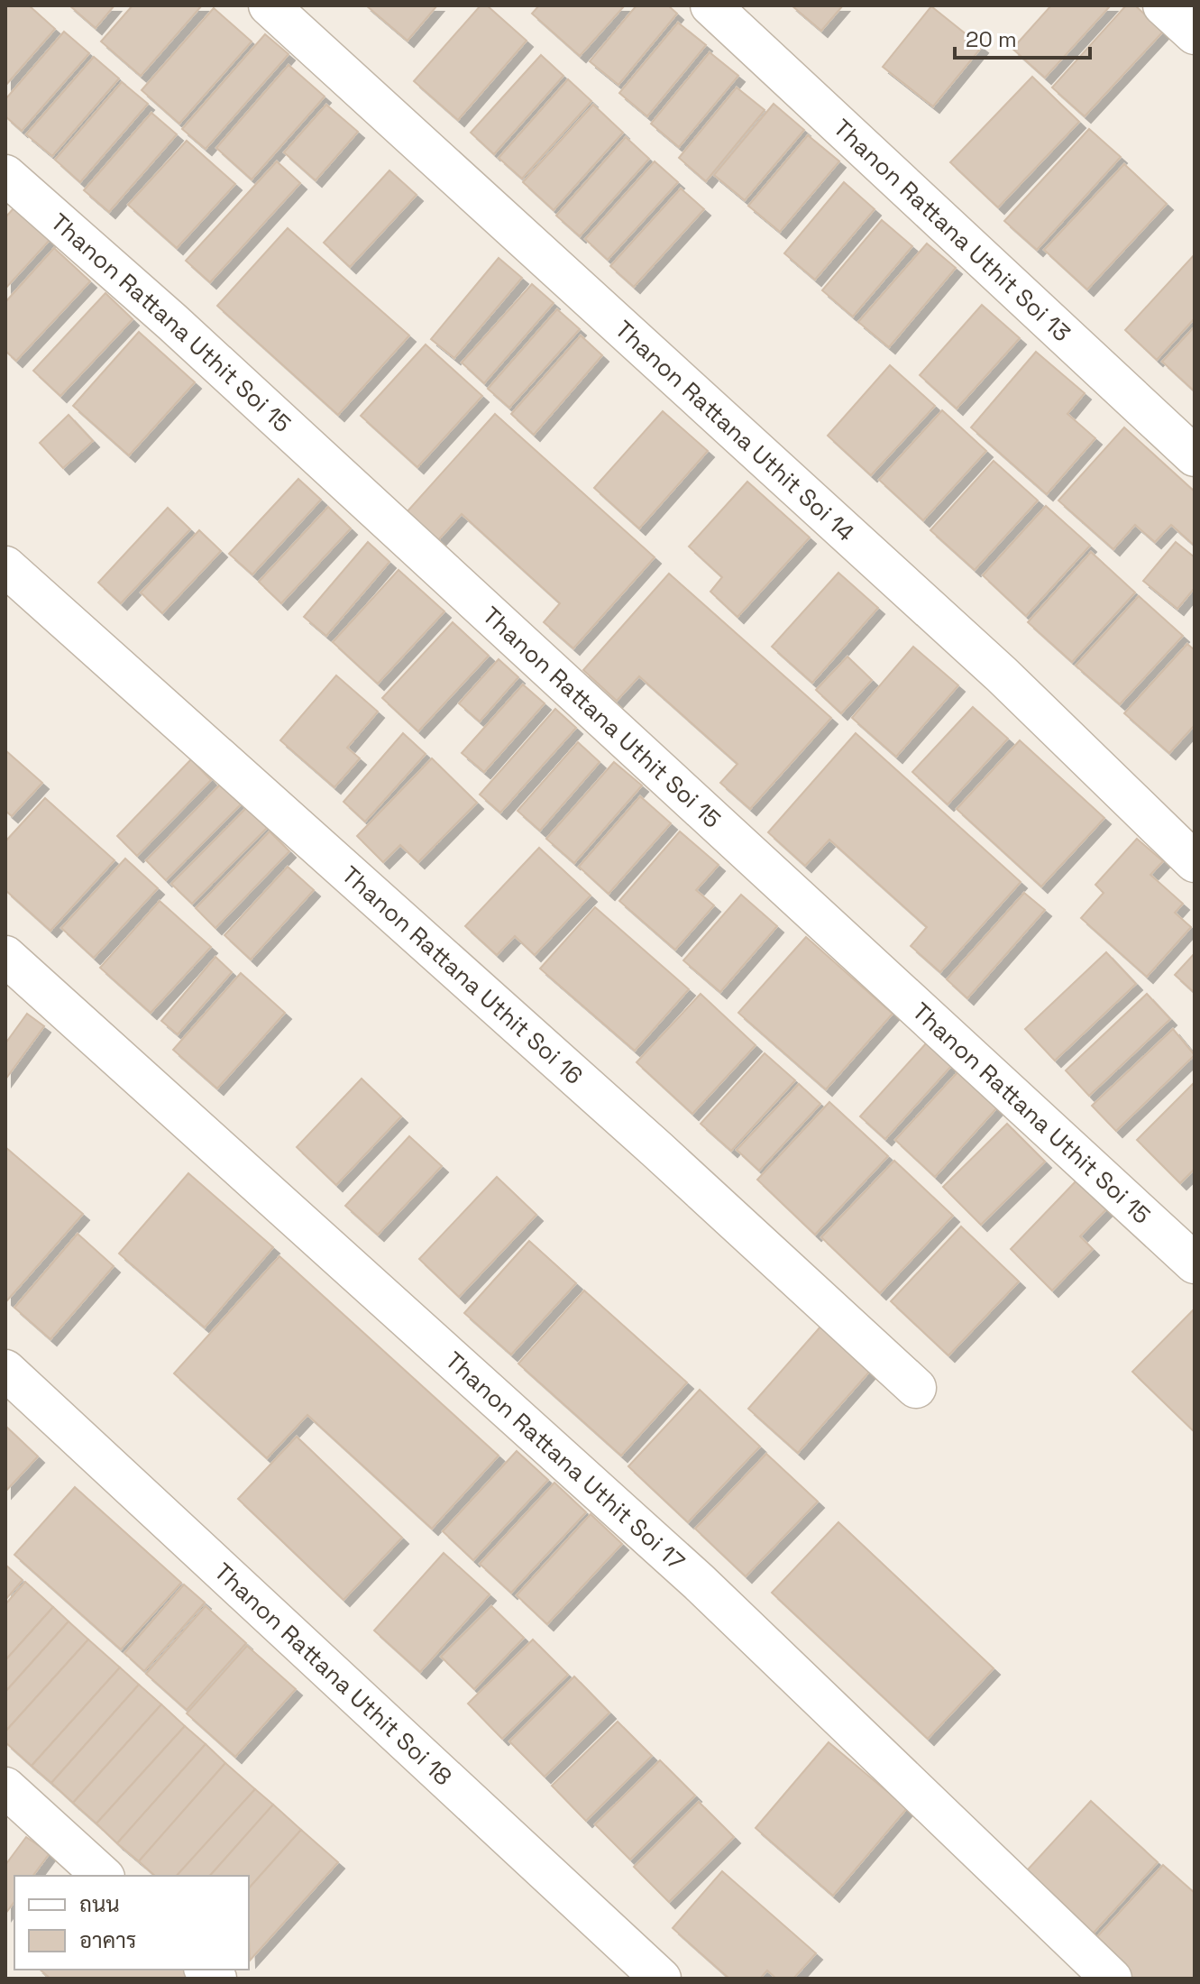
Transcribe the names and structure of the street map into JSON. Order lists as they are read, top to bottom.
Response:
{
  "streets": {
    "street": [
      "Thanon Rattana Uthit Soi 13",
      "Thanon Rattana Uthit Soi 15",
      "Thanon Rattana Uthit Soi 14",
      "Thanon Rattana Uthit Soi 16",
      "Thanon Rattana Uthit Soi 17",
      "Thanon Rattana Uthit Soi 18"
    ]
  },
  "legend": ["ถนน", "อาคาร"],
  "scale_bar": "20 m"
}
